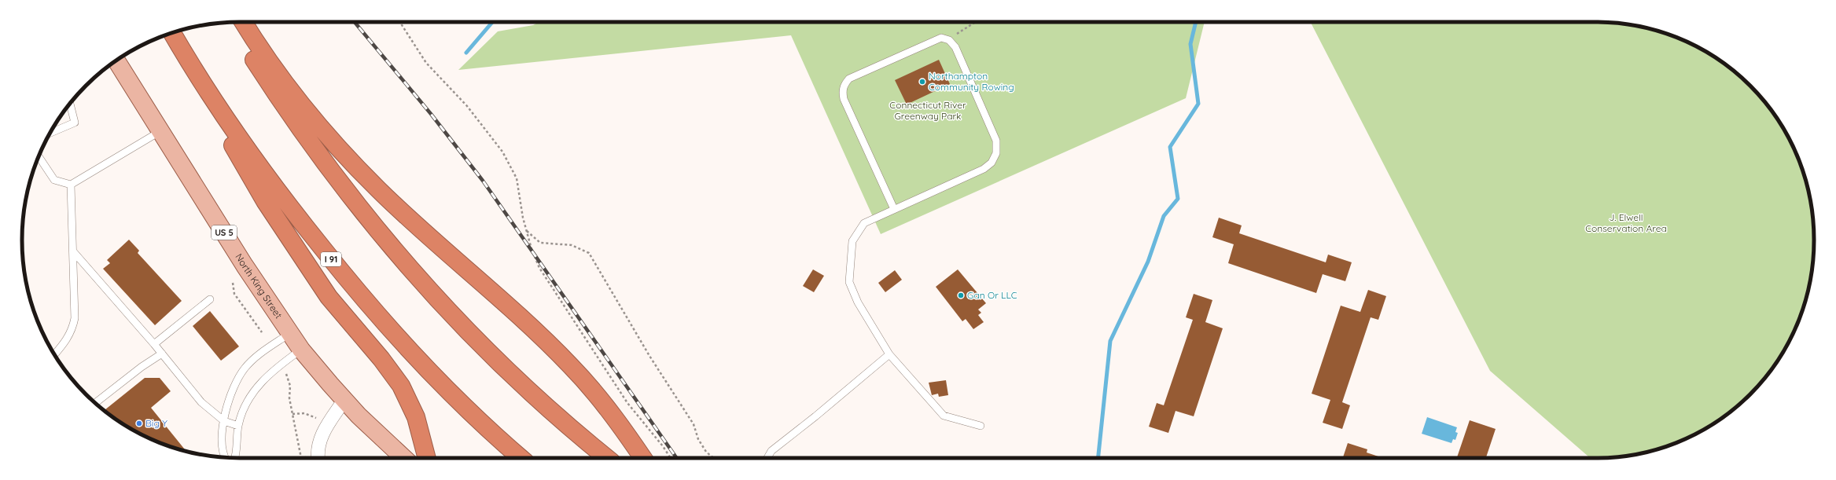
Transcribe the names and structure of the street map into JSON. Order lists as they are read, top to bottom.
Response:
{
  "streets": {
    "highway": ["I 91"],
    "main road": ["US 5", "North King Street"]
  },
  "parks": ["Connecticut River Greenway Park", "J. Elwell Conservation Area"],
  "places": ["Northampton Community Rowing", "Gan Or LLC", "Big Y"]
}
